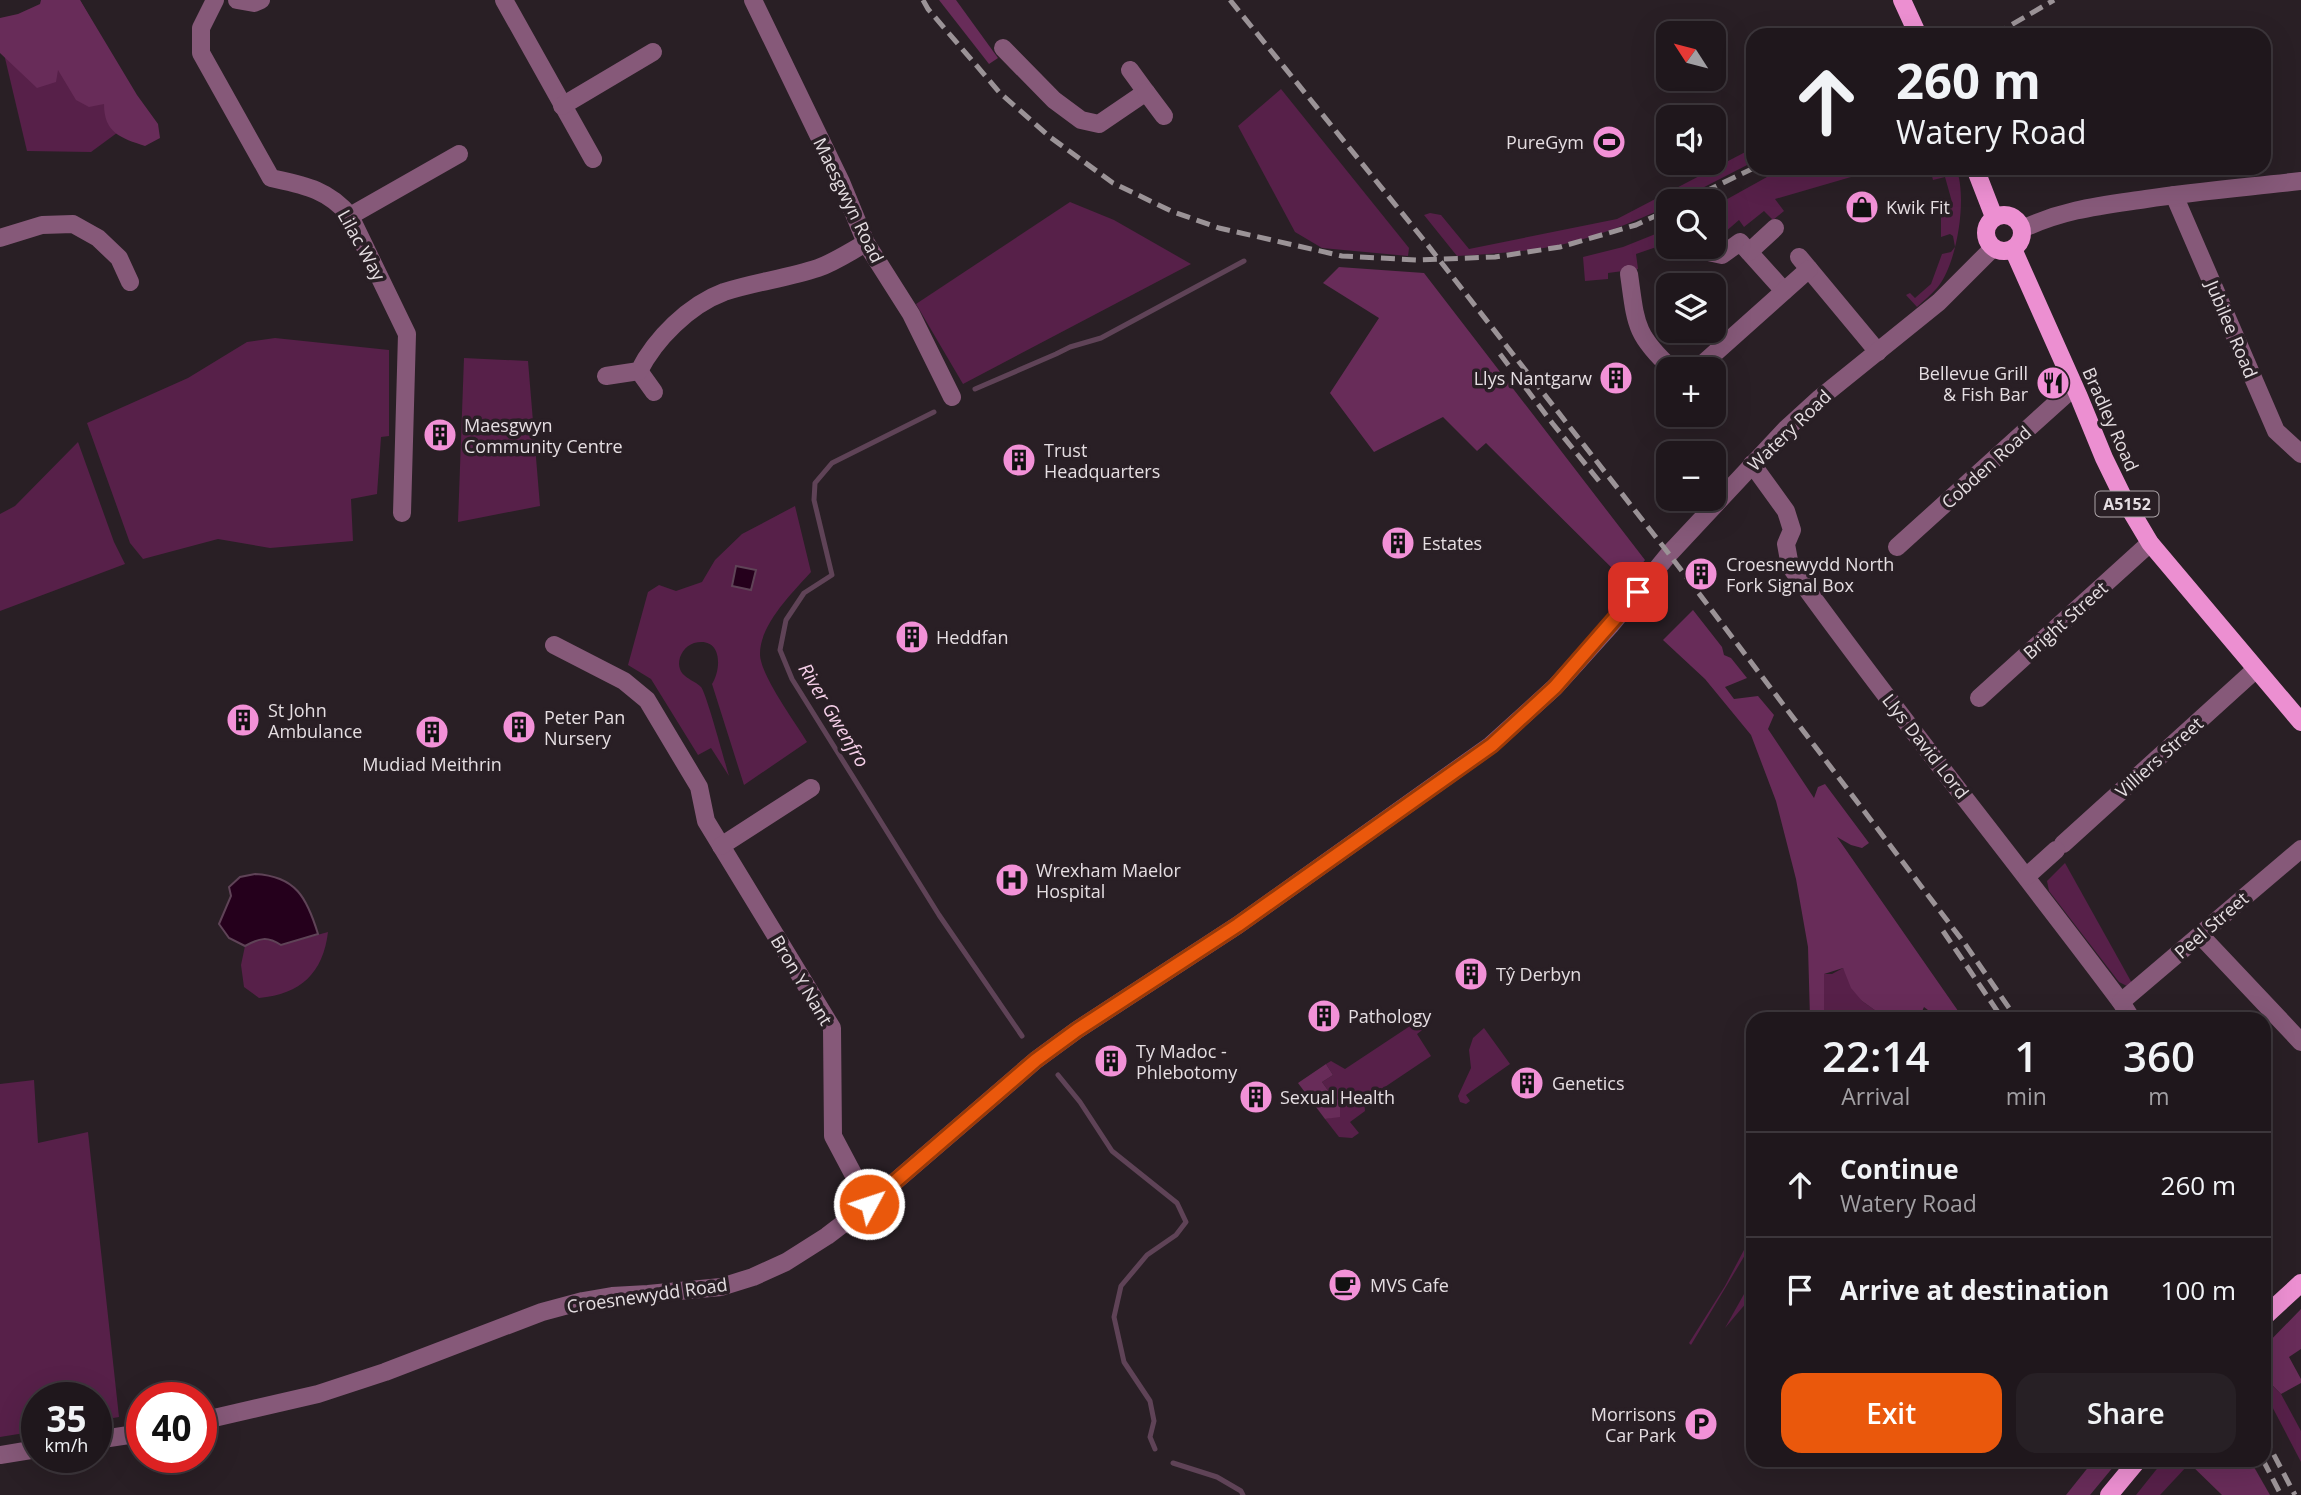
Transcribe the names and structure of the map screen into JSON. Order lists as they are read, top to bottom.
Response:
{
  "streets": {
    "main road": ["Bradley Road", "A5152"],
    "street": [
      "Maesgwyn Road",
      "Lilac Way",
      "Jubilee Road",
      "Watery Road",
      "Cobden Road",
      "Bright Street",
      "Llys David Lord",
      "Villiers Street",
      "Peel Street",
      "Bron Y Nant",
      "Croesnewydd Road"
    ]
  },
  "crossings": [
    ["Bradley Road", "Watery Road"],
    ["Bradley Road", "Cobden Road"],
    ["Bradley Road", "Bright Street"],
    ["Bradley Road", "Villiers Street"],
    ["Watery Road", "Llys David Lord"],
    ["Watery Road", "Croesnewydd Road"],
    ["Llys David Lord", "Villiers Street"],
    ["Llys David Lord", "Peel Street"],
    ["Bron Y Nant", "Croesnewydd Road"]
  ],
  "water": ["River Gwenfro"],
  "places": {
    "sports": ["PureGym"],
    "shop": ["Kwik Fit"],
    "building": [
      "Llys Nantgarw",
      "Maesgwyn Community Centre",
      "Trust Headquarters",
      "Estates",
      "Croesnewydd North Fork Signal Box",
      "Heddfan",
      "St John Ambulance",
      "Peter Pan Nursery",
      "Mudiad Meithrin",
      "Tŷ Derbyn",
      "Pathology",
      "Ty Madoc - Phlebotomy",
      "Genetics",
      "Sexual Health"
    ],
    "restaurant": ["Bellevue Grill & Fish Bar"],
    "hospital": ["Wrexham Maelor Hospital"],
    "cafe": ["MVS Cafe"],
    "parking": ["Morrisons Car Park"]
  },
  "north": "top left",
  "page": {
    "map_buttons": ["+", "−"],
    "turn": ["260 m", "Watery Road"],
    "eta": [
      "22:14",
      "Arrival",
      "1",
      "min",
      "360",
      "m"
    ],
    "list": [
      {
        "name": "Continue",
        "note": "Watery Road",
        "value": "260 m"
      },
      {
        "name": "Arrive at destination",
        "value": "100 m"
      }
    ],
    "buttons": ["Exit", "Share"],
    "speed": "35 km/h",
    "limit": "40"
  }
}
